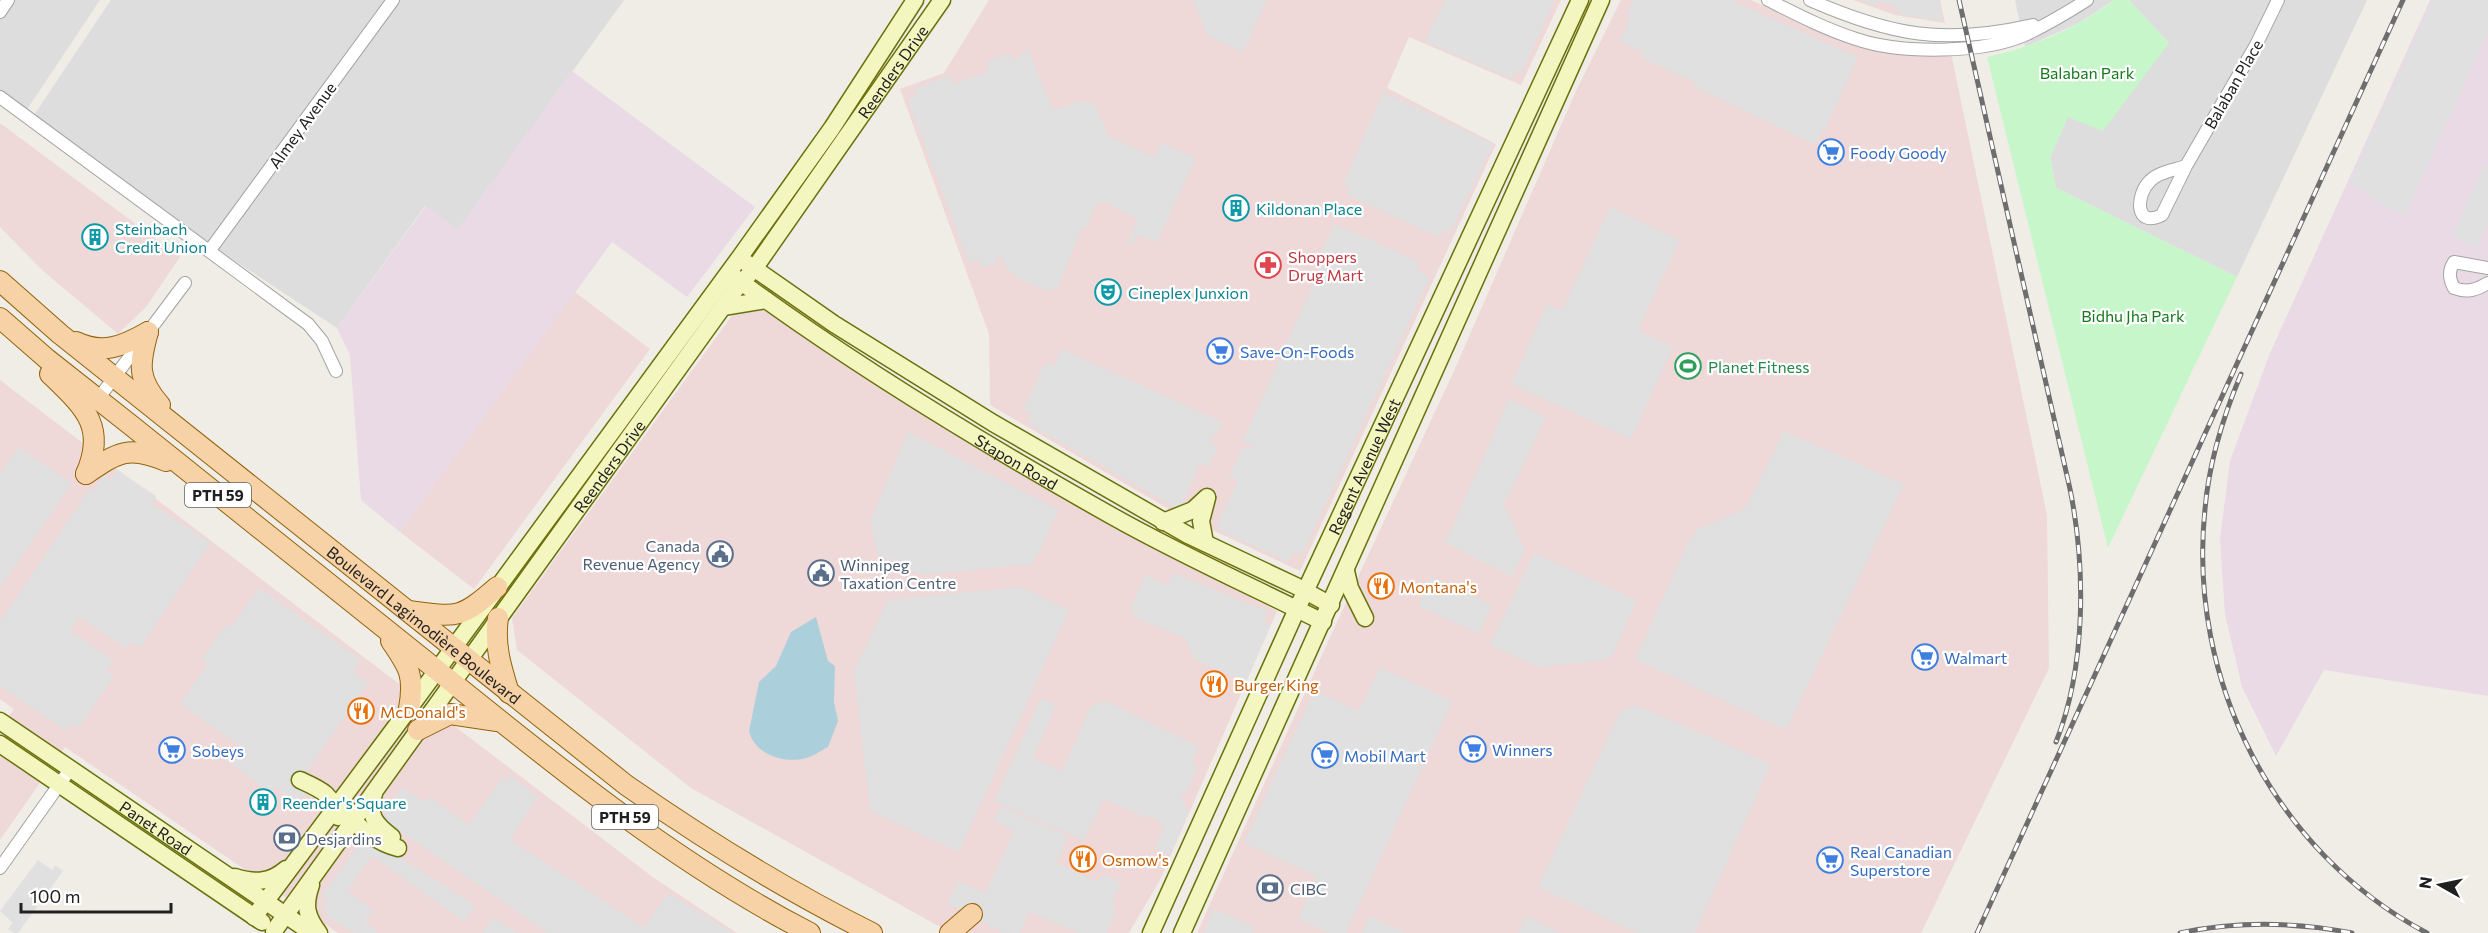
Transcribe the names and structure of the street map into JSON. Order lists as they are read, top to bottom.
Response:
{
  "streets": {
    "main road": ["PTH 59", "Boulevard Lagimodière Boulevard"],
    "street": [
      "Reenders Drive",
      "Balaban Place",
      "Almey Avenue",
      "Stapon Road",
      "Regent Avenue West",
      "Panet Road"
    ]
  },
  "crossings": [
    ["Reenders Drive", "Stapon Road"],
    ["Reenders Drive", "Boulevard Lagimodière Boulevard"],
    ["Reenders Drive", "Panet Road"],
    ["Stapon Road", "Regent Avenue West"]
  ],
  "parks": ["Balaban Park", "Bidhu Jha Park"],
  "places": {
    "supermarket": [
      "Foody Goody",
      "Save-On-Foods",
      "Walmart",
      "Winners",
      "Sobeys",
      "Mobil Mart",
      "Real Canadian Superstore"
    ],
    "building": ["Kildonan Place", "Steinbach Credit Union", "Reender's Square"],
    "pharmacy": ["Shoppers Drug Mart"],
    "theatre": ["Cineplex Junxion"],
    "sports": ["Planet Fitness"],
    "public building": ["Canada Revenue Agency", "Winnipeg Taxation Centre"],
    "restaurant": [
      "Montana's",
      "Burger King",
      "McDonald's",
      "Osmow's"
    ],
    "bank": ["Desjardins", "CIBC"]
  },
  "scale_bar": "100 m",
  "north": "left"
}
